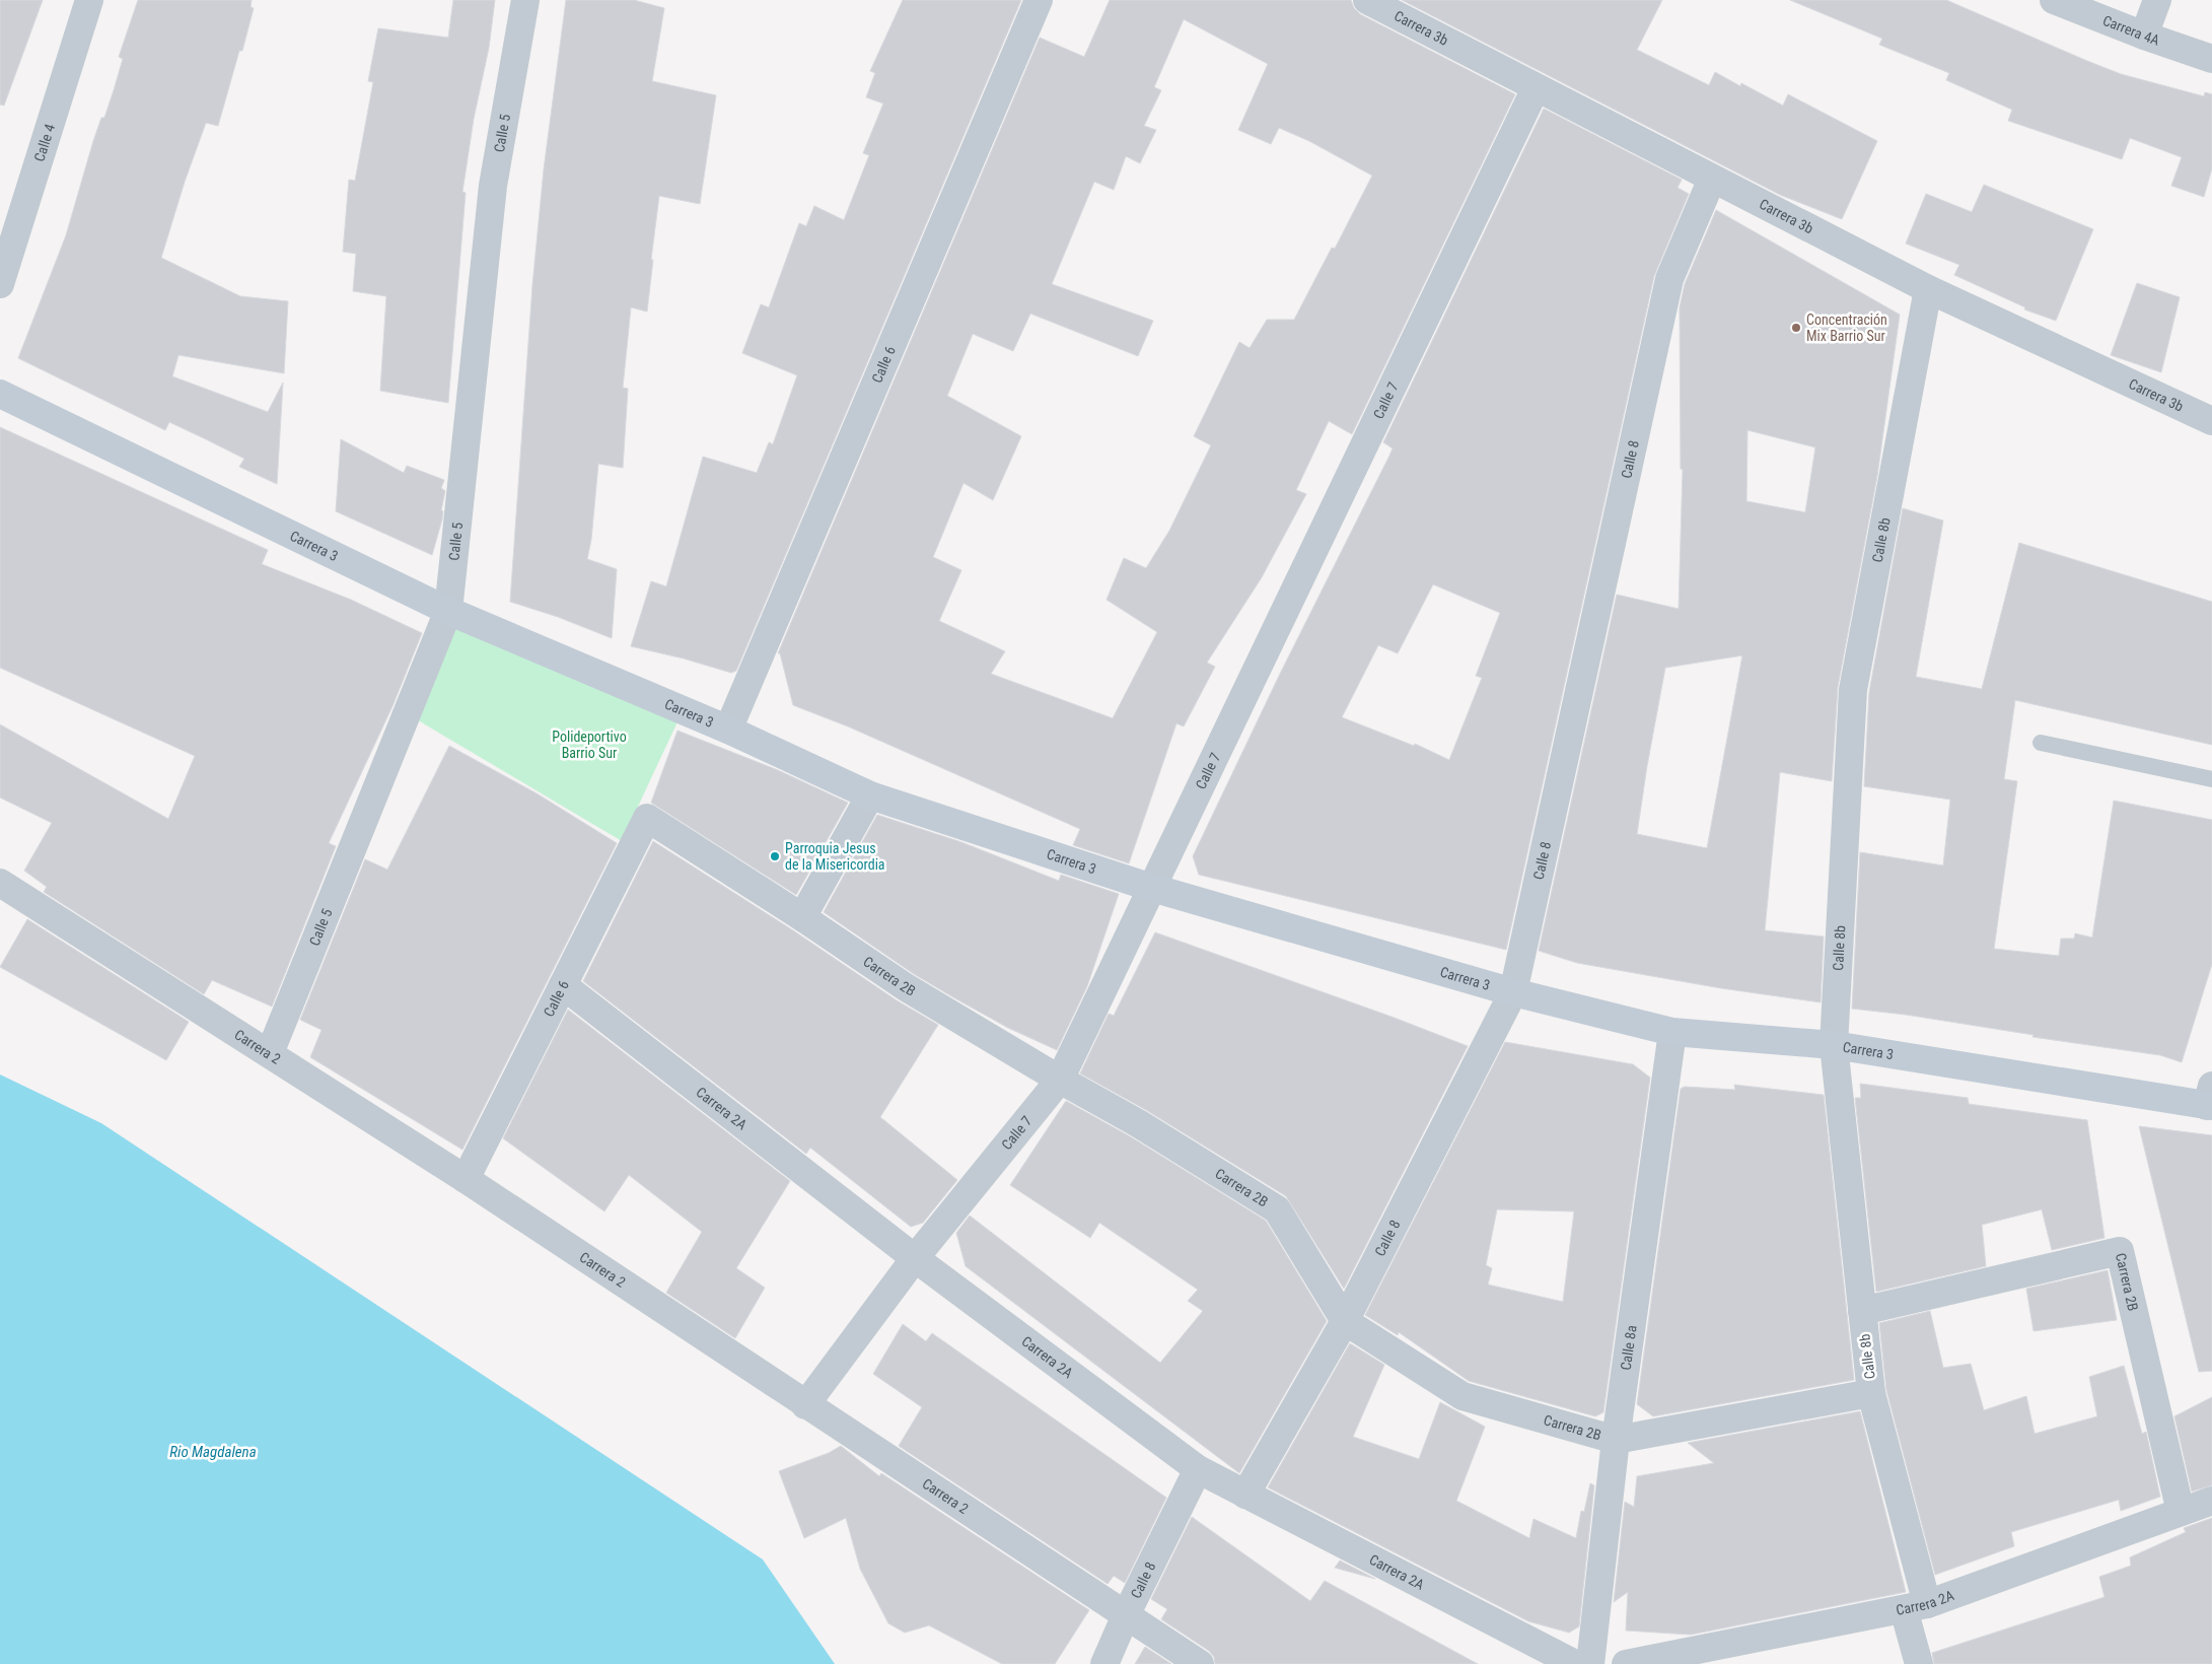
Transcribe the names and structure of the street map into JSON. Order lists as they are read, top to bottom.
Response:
{
  "streets": {
    "street": [
      "Carrera 3b",
      "Carrera 4A",
      "Calle 5",
      "Calle 4",
      "Calle 6",
      "Calle 7",
      "Calle 8",
      "Calle 8b",
      "Carrera 3",
      "Carrera 2B",
      "Carrera 2",
      "Carrera 2A",
      "Calle 8a"
    ]
  },
  "crossings": [
    ["Carrera 3b", "Calle 7"],
    ["Carrera 3b", "Calle 8"],
    ["Carrera 3b", "Calle 8b"],
    ["Calle 5", "Carrera 3"],
    ["Calle 5", "Carrera 2"],
    ["Calle 6", "Carrera 3"],
    ["Calle 6", "Carrera 2B"],
    ["Calle 6", "Carrera 2"],
    ["Calle 6", "Carrera 2A"],
    ["Calle 7", "Carrera 3"],
    ["Calle 7", "Carrera 2B"],
    ["Calle 7", "Carrera 2"],
    ["Calle 7", "Carrera 2A"],
    ["Calle 8", "Carrera 3"],
    ["Calle 8", "Carrera 2B"],
    ["Calle 8", "Carrera 2"],
    ["Calle 8", "Carrera 2A"],
    ["Calle 8b", "Carrera 3"],
    ["Calle 8b", "Carrera 2B"],
    ["Calle 8b", "Carrera 2A"],
    ["Carrera 3", "Calle 8a"],
    ["Carrera 2B", "Carrera 2A"],
    ["Carrera 2B", "Calle 8a"]
  ],
  "water": ["Rio Magdalena"],
  "parks": ["Polideportivo Barrio Sur"],
  "places": ["Concentración Mix Barrio Sur", "Parroquia Jesus de la Misericordia"]
}
